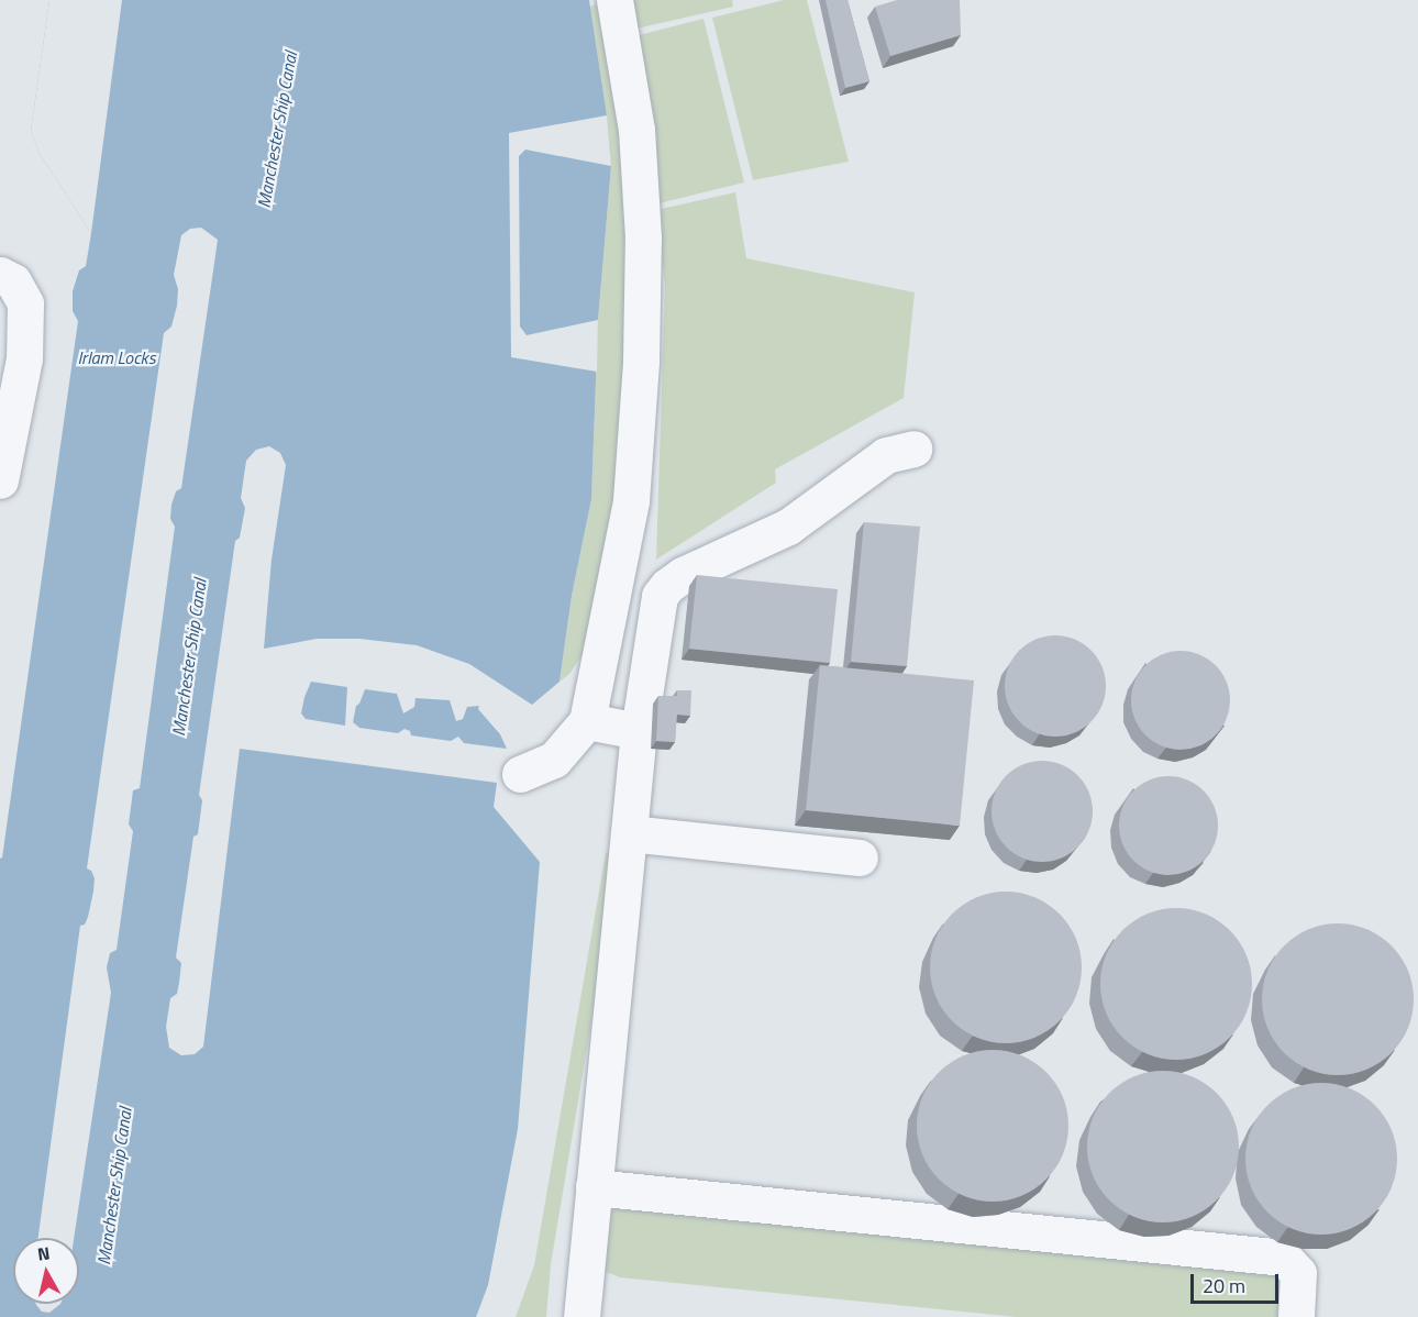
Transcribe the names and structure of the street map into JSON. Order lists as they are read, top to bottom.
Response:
{
  "water": ["Manchester Ship Canal", "Irlam Locks"],
  "scale_bar": "20 m",
  "north": "top"
}
